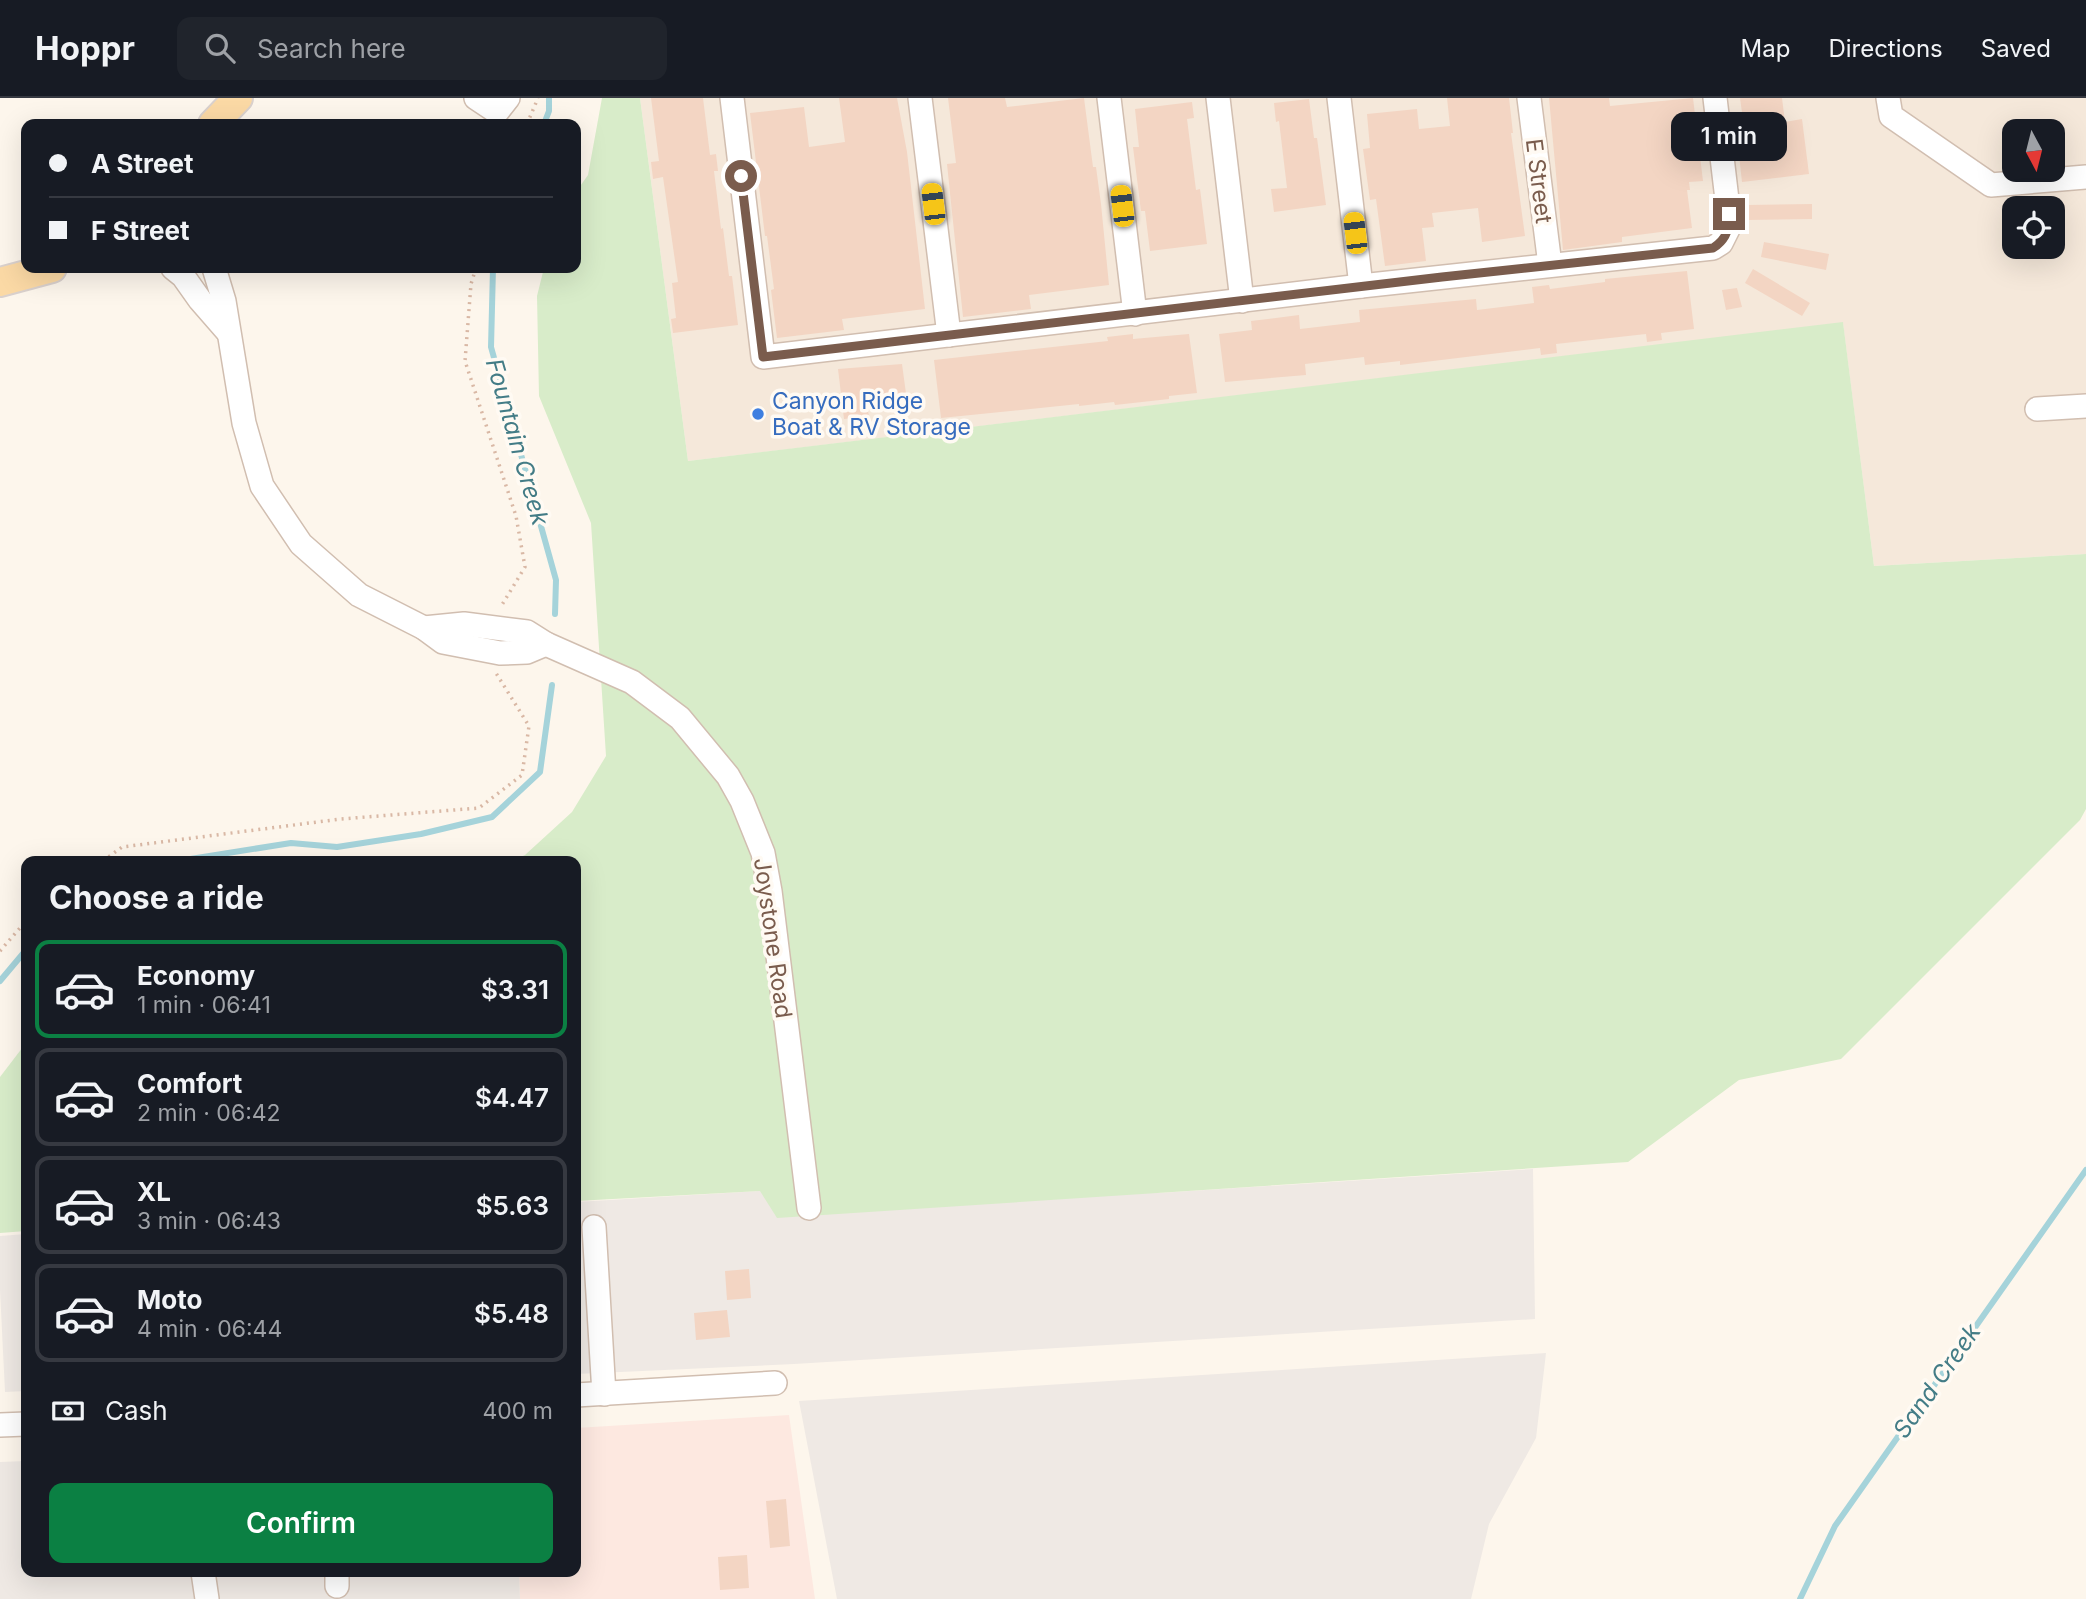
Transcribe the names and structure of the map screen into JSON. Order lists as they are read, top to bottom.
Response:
{
  "streets": {
    "street": ["E Street", "Joystone Road"]
  },
  "water": ["Fountain Creek", "Sand Creek"],
  "places": ["Canyon Ridge Boat & RV Storage"],
  "north": "bottom",
  "page": {
    "header": "Hoppr",
    "search": "Search here",
    "nav": ["Map", "Directions", "Saved"],
    "bubble": "1 min",
    "banner": ["A Street", "F Street"],
    "heading": "Choose a ride",
    "list": [
      {
        "name": "Economy",
        "note": "1 min · 06:41",
        "value": "$3.31"
      },
      {
        "name": "Comfort",
        "note": "2 min · 06:42",
        "value": "$4.47"
      },
      {
        "name": "XL",
        "note": "3 min · 06:43",
        "value": "$5.63"
      },
      {
        "name": "Moto",
        "note": "4 min · 06:44",
        "value": "$5.48"
      }
    ],
    "pay": ["Cash", "400 m"],
    "buttons": "Confirm"
  }
}
